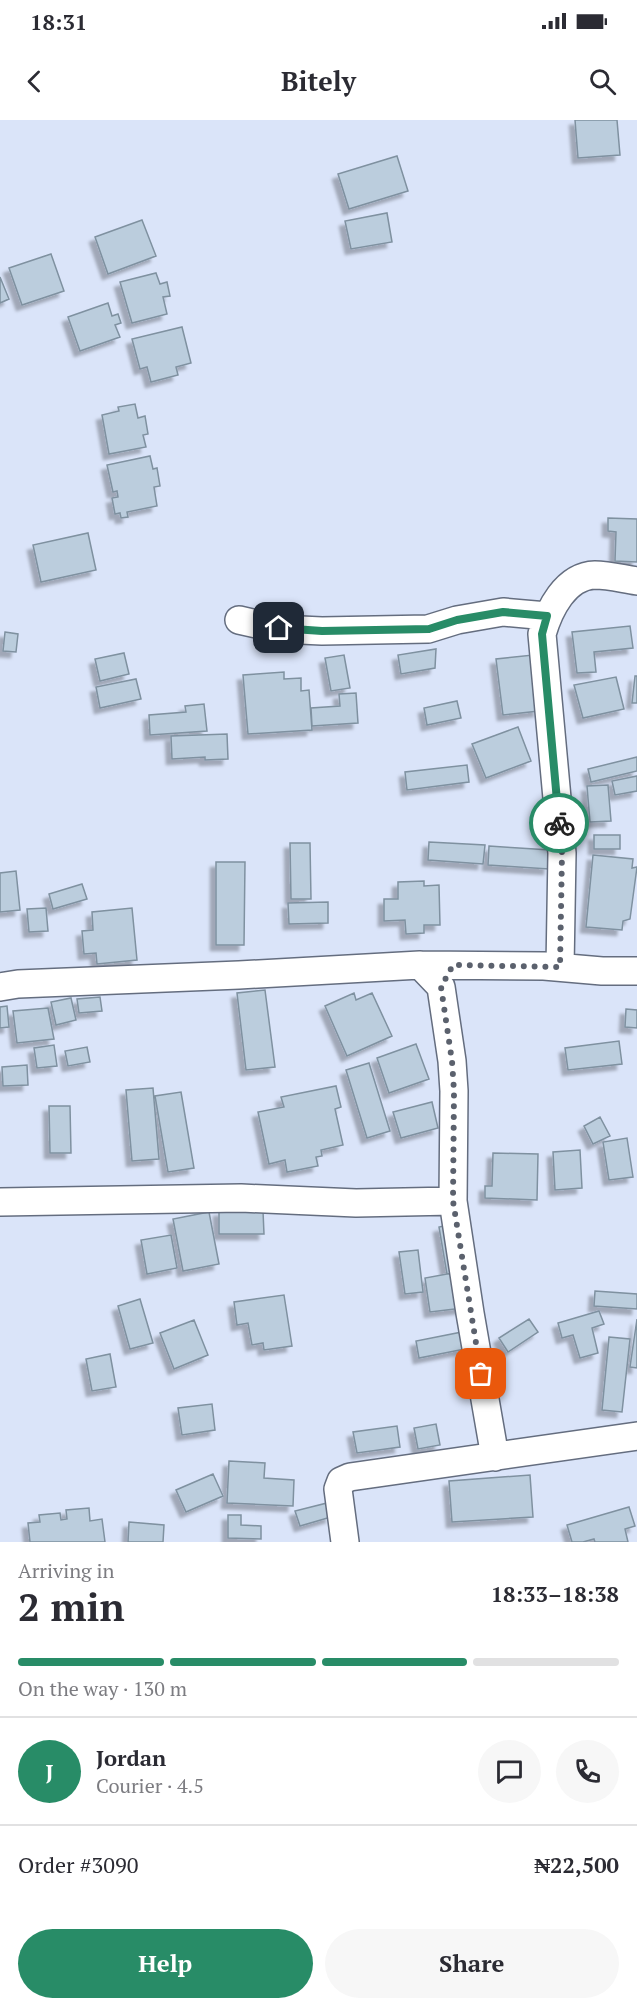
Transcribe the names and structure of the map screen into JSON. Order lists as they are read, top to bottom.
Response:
{
  "page": {
    "status": "18:31",
    "header": "Bitely",
    "heading": ["2 min", "Arriving in", "18:33–18:38"],
    "panel": [
      "Jordan",
      "Courier · 4.5",
      "Order #3090",
      "₦22,500"
    ],
    "bar": "On the way · 130 m",
    "round": "J",
    "buttons": ["Help", "Share"]
  }
}
